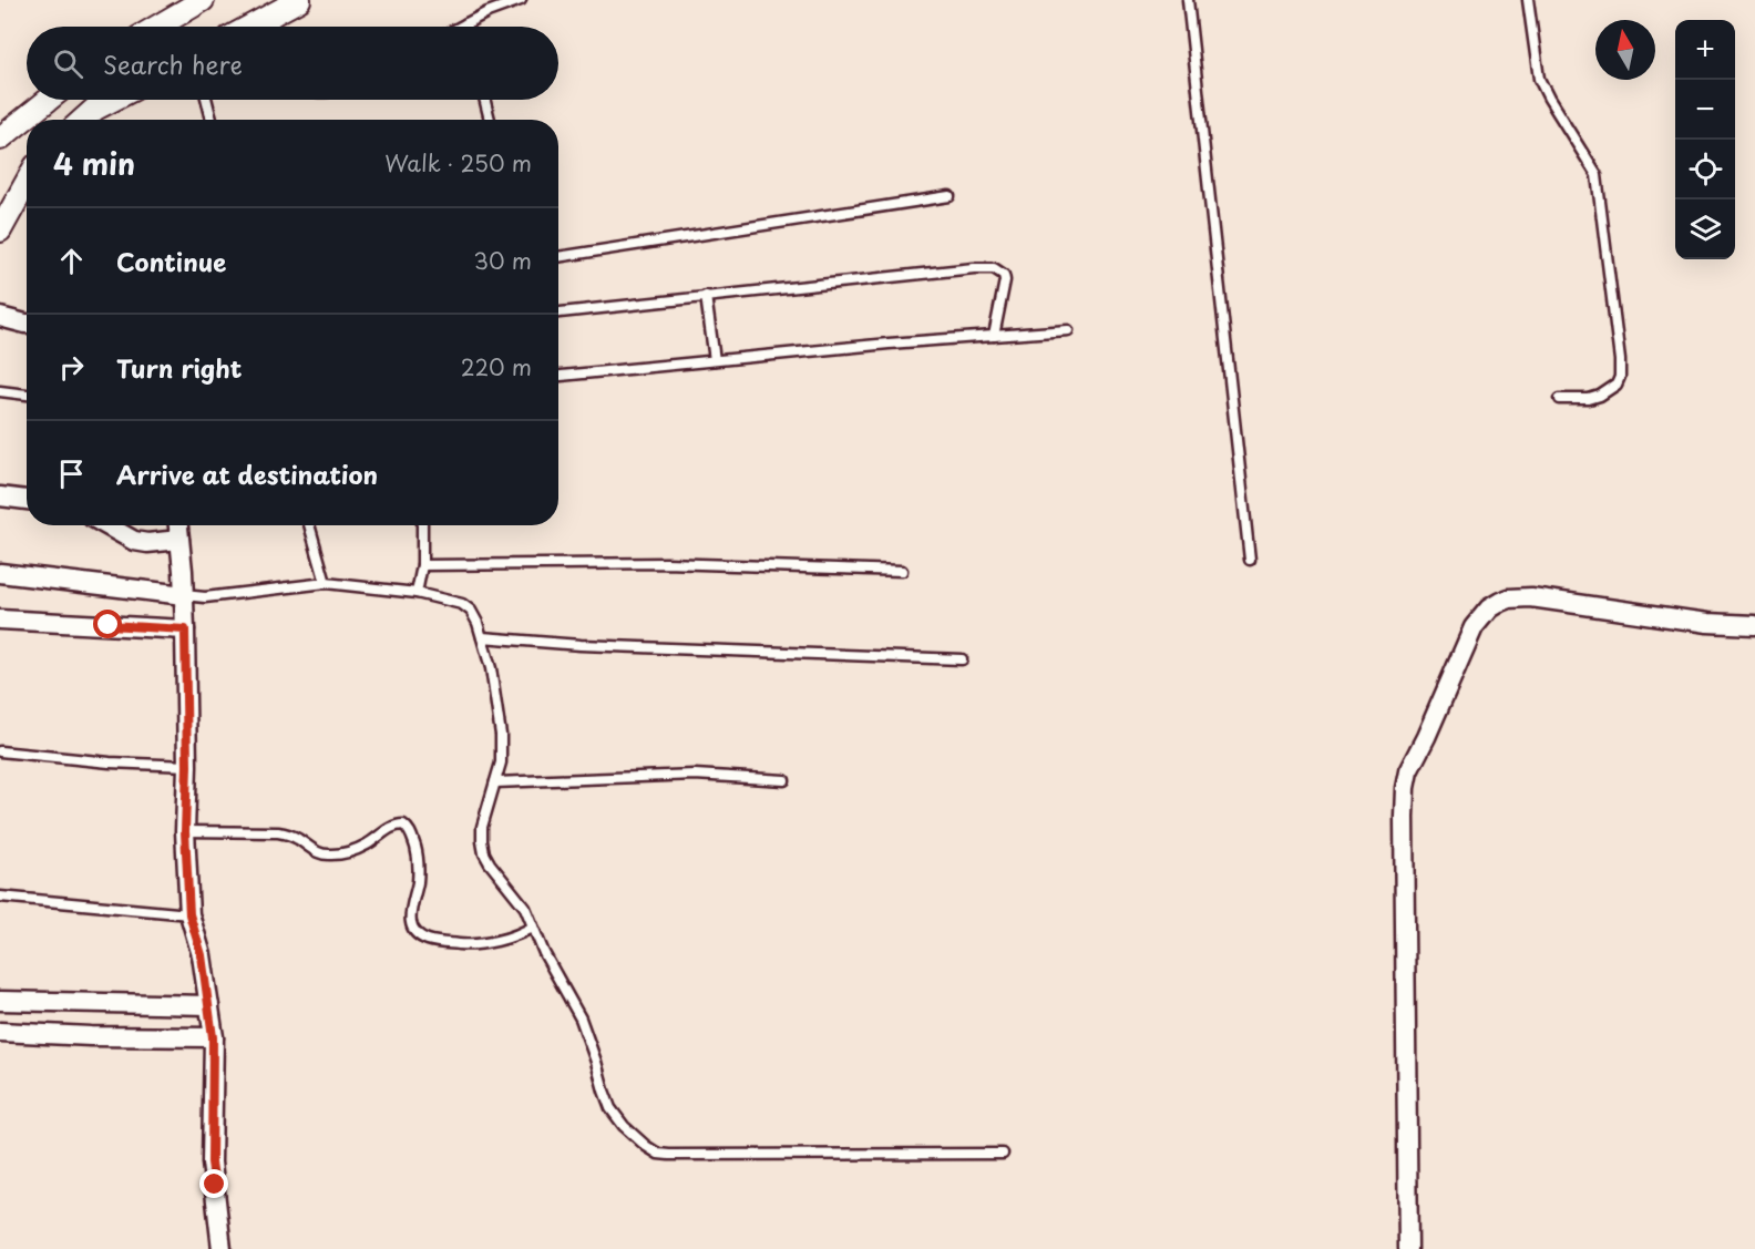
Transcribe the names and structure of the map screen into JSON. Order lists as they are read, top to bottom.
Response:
{
  "north": "top",
  "page": {
    "map_buttons": ["+", "−"],
    "search": "Search here",
    "heading": ["4 min", "Walk · 250 m"],
    "list": [
      ["Continue", "30 m"],
      ["Turn right", "220 m"],
      "Arrive at destination"
    ]
  }
}
